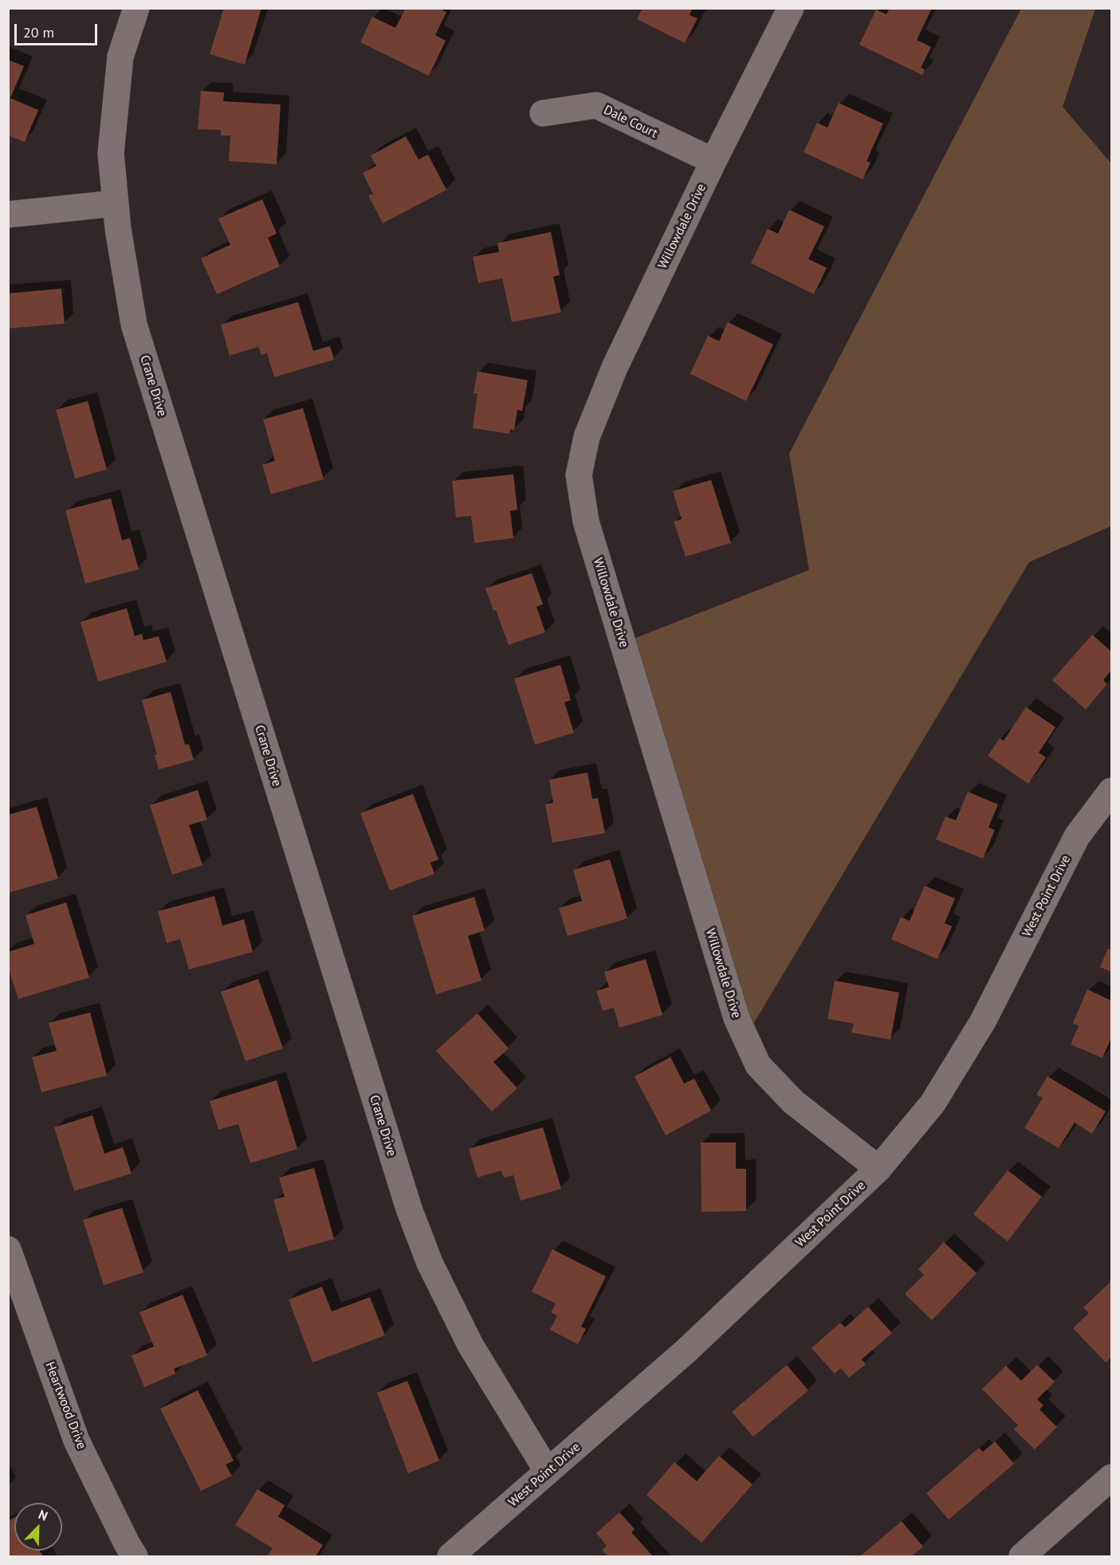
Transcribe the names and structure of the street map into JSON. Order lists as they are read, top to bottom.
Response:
{
  "streets": {
    "street": [
      "Dale Court",
      "Willowdale Drive",
      "Crane Drive",
      "West Point Drive",
      "Heartwood Drive"
    ]
  },
  "crossings": [
    ["Dale Court", "Willowdale Drive"],
    ["Willowdale Drive", "West Point Drive"],
    ["Crane Drive", "West Point Drive"]
  ],
  "scale_bar": "20 m",
  "north": "top right"
}
